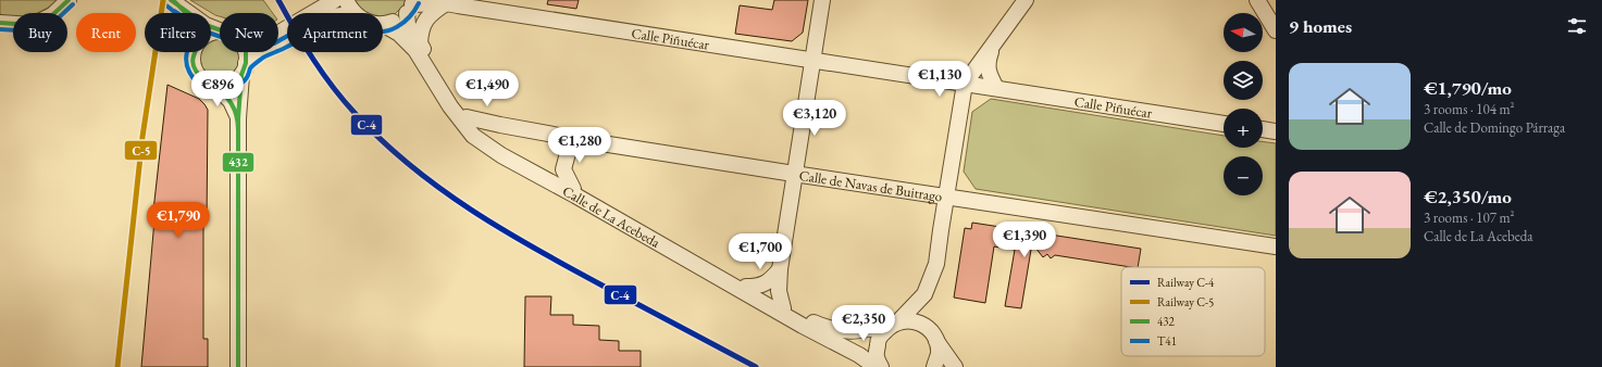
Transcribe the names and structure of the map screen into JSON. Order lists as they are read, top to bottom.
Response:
{
  "streets": {
    "street": ["Calle Piñuécar", "Calle de Navas de Buitrago", "Calle de La Acebeda"]
  },
  "crossings": [
    ["Calle Piñuécar", "Calle de La Acebeda"],
    ["Calle de Navas de Buitrago", "Calle de La Acebeda"]
  ],
  "lines": [
    "rail line C-4",
    "rail line C-5",
    "transit line 432",
    "transit line T41"
  ],
  "legend": [
    "Railway C-4",
    "Railway C-5",
    "432",
    "T41"
  ],
  "north": "left",
  "page": {
    "heading": "9 homes",
    "map_buttons": ["+", "−"],
    "chip": [
      "Buy",
      "Rent",
      "Filters",
      "New",
      "Apartment"
    ],
    "list": [
      {
        "name": "€1,790/mo",
        "note": "3 rooms · 104 m² · Calle de Domingo Párraga"
      },
      {
        "name": "€2,350/mo",
        "note": "3 rooms · 107 m² · Calle de La Acebeda"
      }
    ],
    "price": [
      "€1,130",
      "€896",
      "€1,490",
      "€3,120",
      "€1,280",
      "€1,790",
      "€1,390",
      "€1,700",
      "€2,350"
    ]
  }
}
